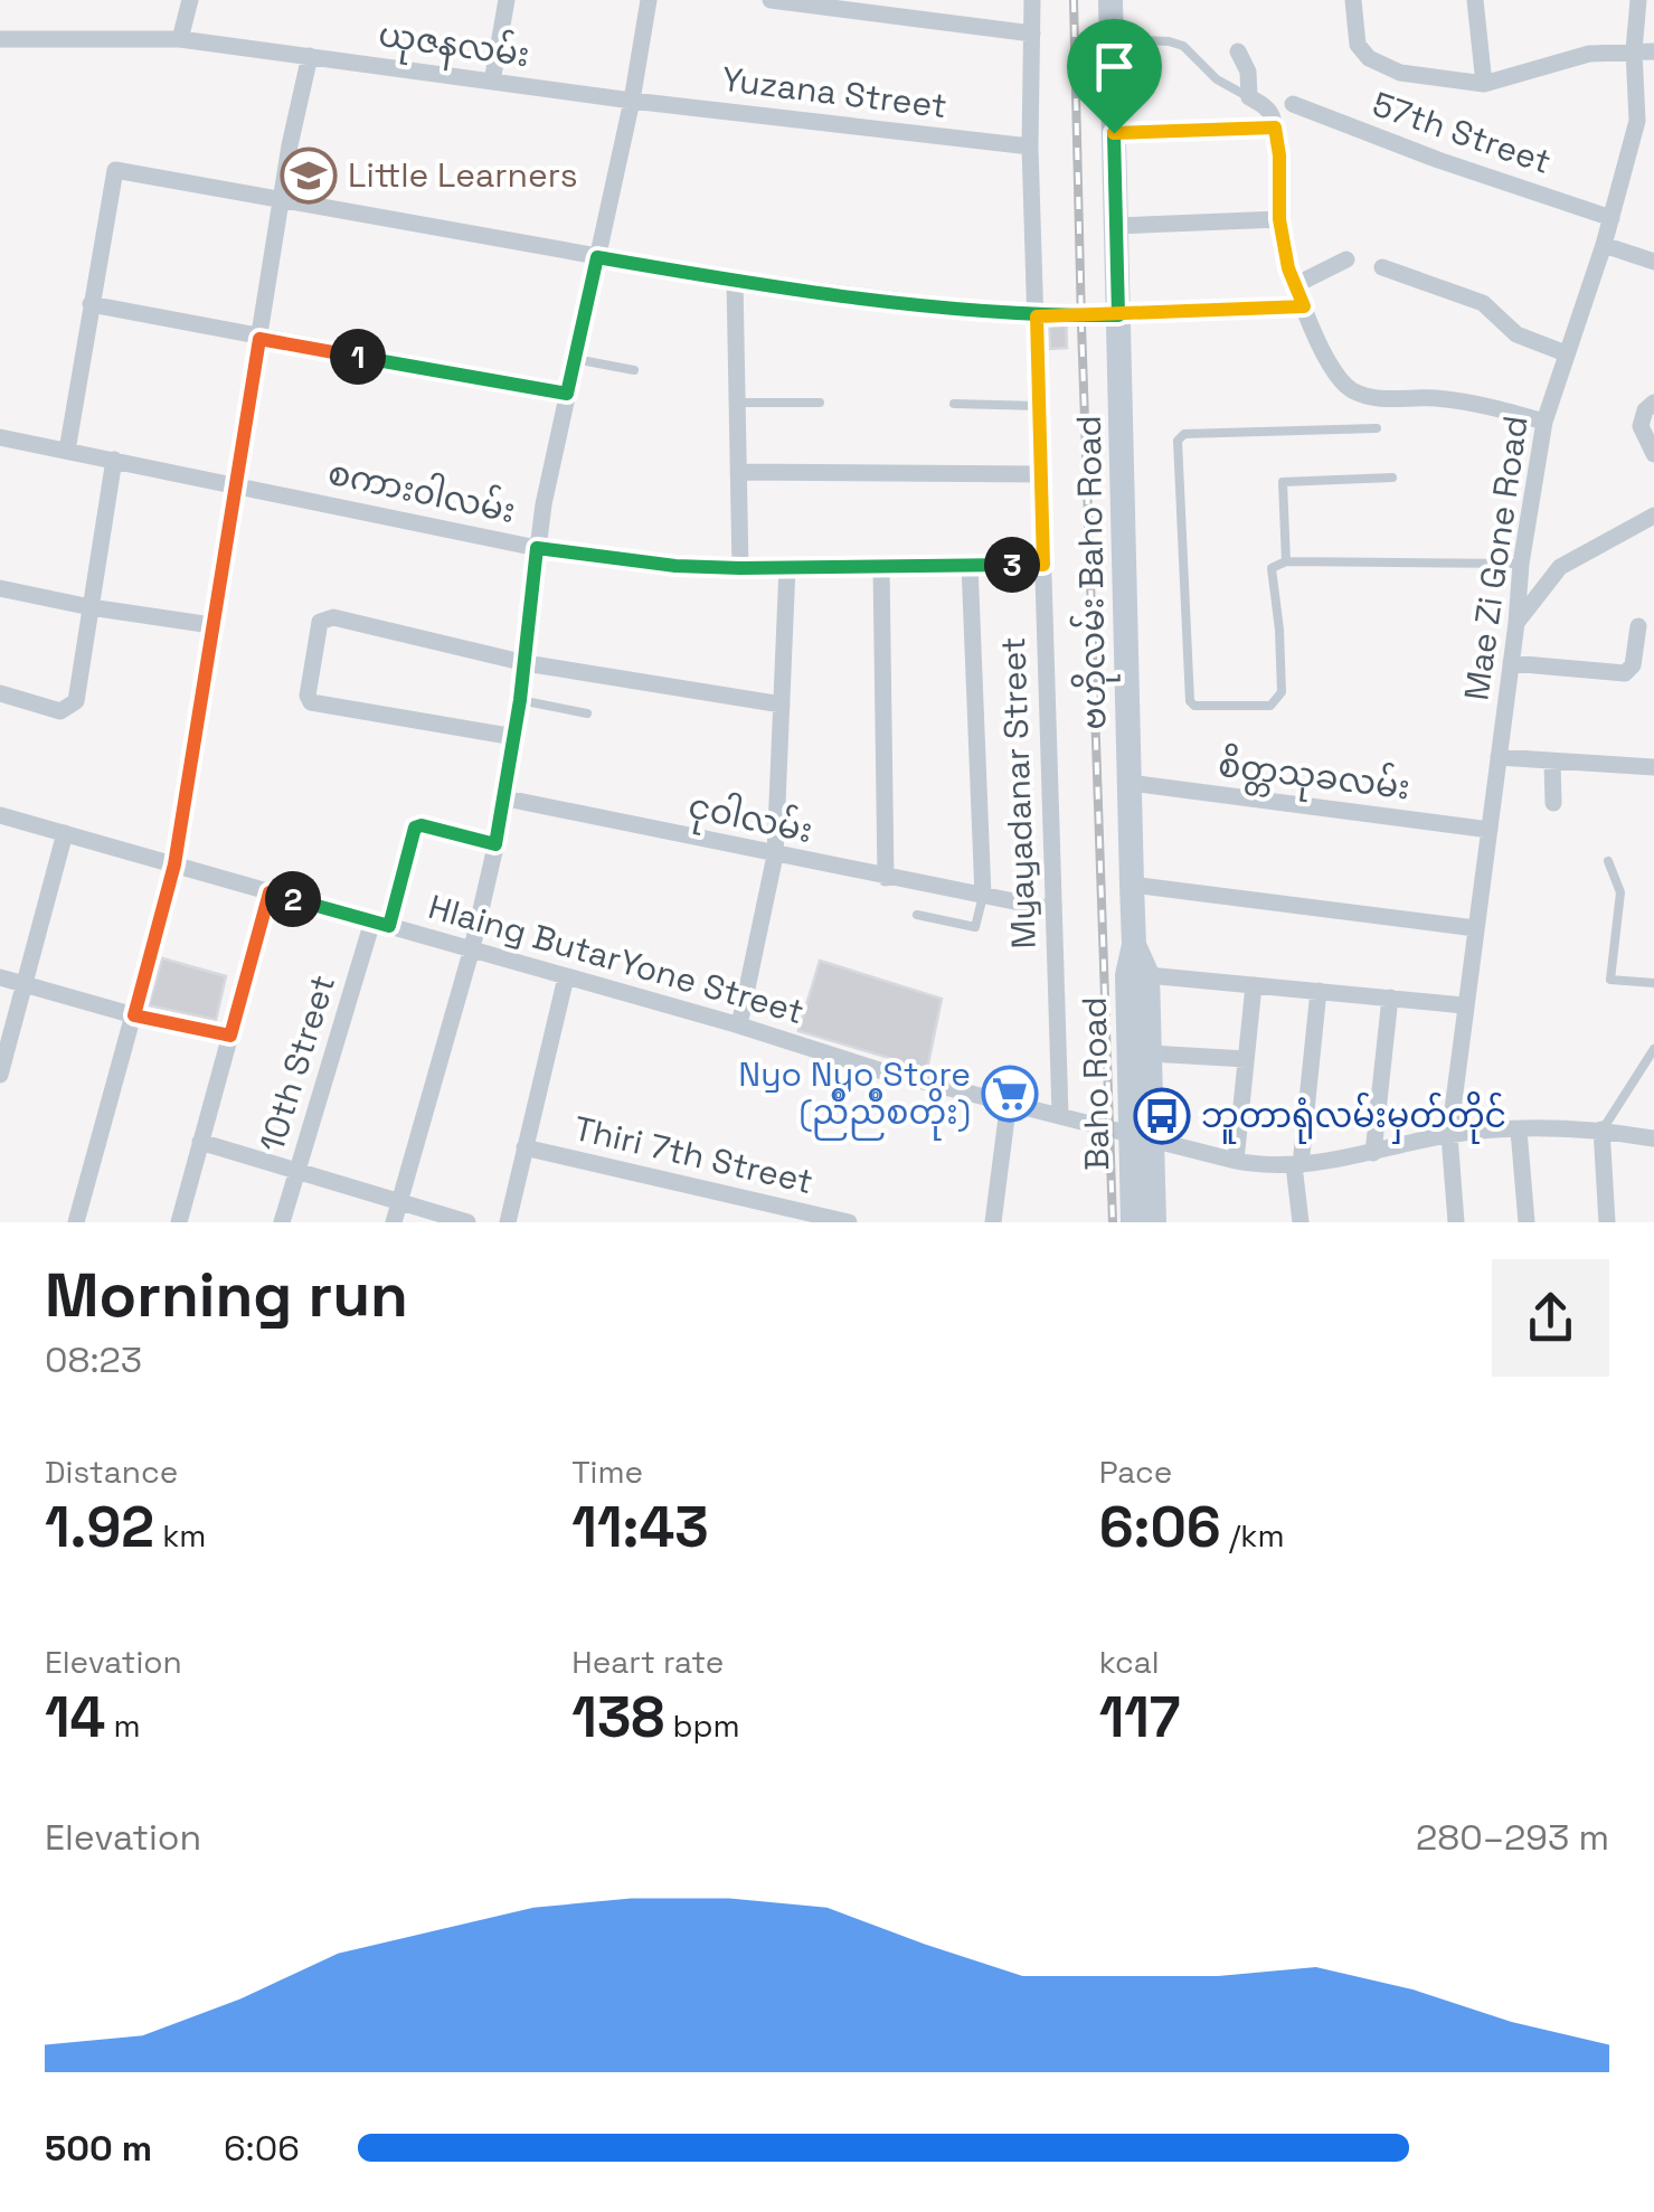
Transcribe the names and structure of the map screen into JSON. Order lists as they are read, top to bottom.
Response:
{
  "streets": {
    "main road": ["ဗဟိုလမ်း Baho Road", "Baho Road"],
    "street": [
      "ယုဇနလမ်း",
      "Yuzana Street",
      "57th Street",
      "စကား၀ါလမ်း",
      "Mae Zi Gone Road",
      "စိတ္တသုခလမ်း",
      "Myayadanar Street",
      "ငုဝါလမ်း",
      "Hlaing ButarYone Street",
      "10th Street",
      "Thiri 7th Street"
    ]
  },
  "crossings": [
    ["ယုဇနလမ်း", "Yuzana Street"],
    ["Yuzana Street", "Myayadanar Street"],
    ["57th Street", "Mae Zi Gone Road"],
    ["စကား၀ါလမ်း", "Myayadanar Street"],
    ["Mae Zi Gone Road", "စိတ္တသုခလမ်း"],
    ["Mae Zi Gone Road", "Hlaing ButarYone Street"],
    ["ဗဟိုလမ်း Baho Road", "စိတ္တသုခလမ်း"],
    ["ဗဟိုလမ်း Baho Road", "Hlaing ButarYone Street"],
    ["ဗဟိုလမ်း Baho Road", "Baho Road"],
    ["Myayadanar Street", "ငုဝါလမ်း"],
    ["Myayadanar Street", "Hlaing ButarYone Street"],
    ["Hlaing ButarYone Street", "10th Street"],
    ["Hlaing ButarYone Street", "Baho Road"]
  ],
  "places": {
    "school or university": ["Little Learners"],
    "supermarket": ["Nyo Nyo Store (ညိဳညိဳစတိုး)"],
    "bus stop": ["ဘူတာရုံလမ်းမှတ်တိုင်"]
  },
  "page": {
    "pins": ["1", "3", "2"],
    "heading": ["Morning run", "08:23"],
    "stats": [
      ["Distance", "1.92 km"],
      ["Time", "11:43"],
      ["Pace", "6:06 /km"],
      ["Elevation", "14 m"],
      ["Heart rate", "138 bpm"],
      ["kcal", "117"]
    ],
    "chart": ["Elevation", "280–293 m"],
    "list": [
      {
        "name": "500 m",
        "note": "6:06"
      }
    ]
  }
}
